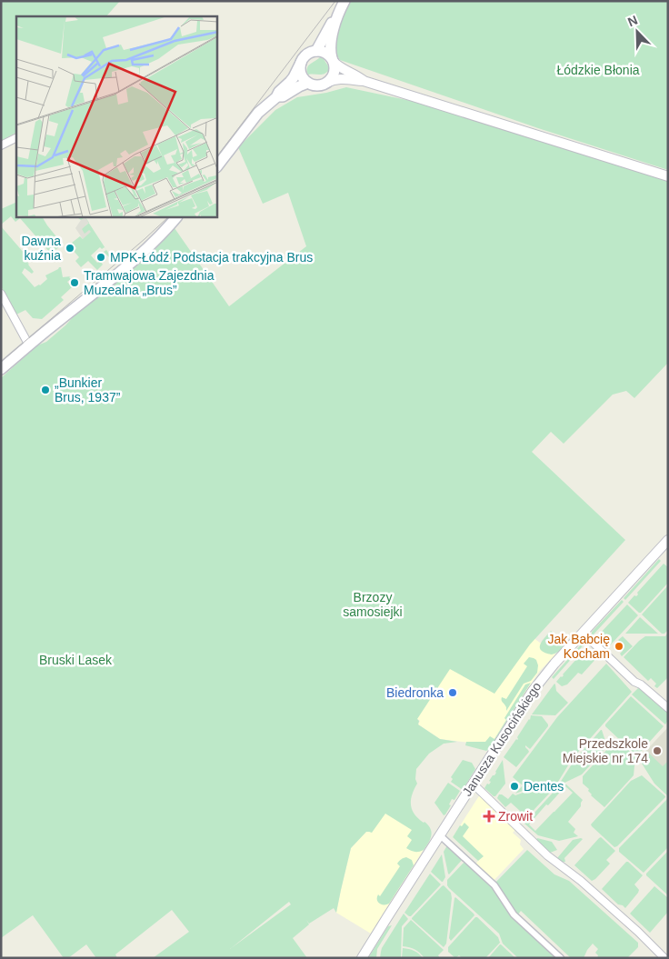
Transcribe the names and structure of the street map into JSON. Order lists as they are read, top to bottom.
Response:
{
  "streets": {
    "street": ["Janusza Kusocińskiego"]
  },
  "parks": ["Łódzkie Błonia", "Brzozy samosiejki", "Bruski Lasek"],
  "places": {
    "other": [
      "Dawna kuźnia",
      "MPK-Łódź Podstacja trakcyjna Brus",
      "Tramwajowa Zajezdnia Muzealna „Brus”",
      "„Bunkier Brus, 1937”",
      "Jak Babcię Kocham",
      "Biedronka",
      "Przedszkole Miejskie nr 174",
      "Dentes"
    ],
    "health": ["Zrowit"]
  },
  "north": "top left"
}
